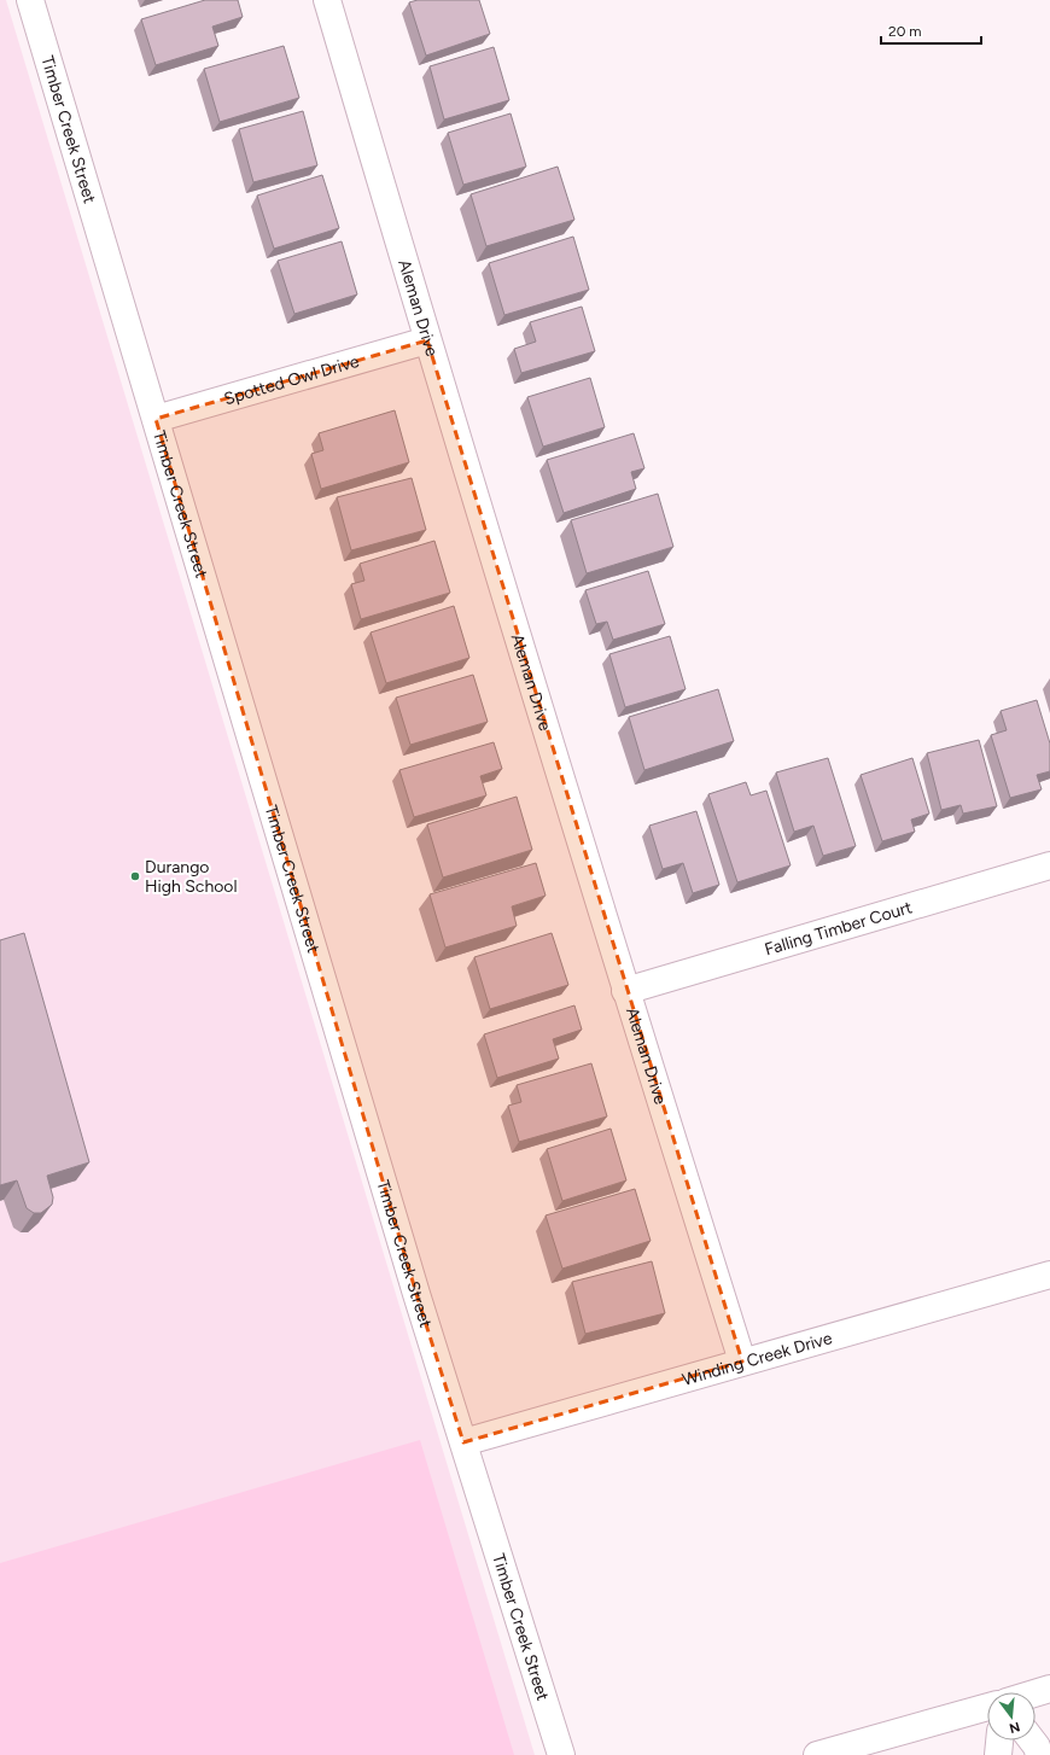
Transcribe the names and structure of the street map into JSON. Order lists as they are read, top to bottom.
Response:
{
  "streets": {
    "street": [
      "Timber Creek Street",
      "Aleman Drive",
      "Spotted Owl Drive",
      "Falling Timber Court",
      "Winding Creek Drive"
    ]
  },
  "crossings": [
    ["Timber Creek Street", "Spotted Owl Drive"],
    ["Timber Creek Street", "Winding Creek Drive"],
    ["Aleman Drive", "Spotted Owl Drive"],
    ["Aleman Drive", "Falling Timber Court"],
    ["Aleman Drive", "Winding Creek Drive"]
  ],
  "places": ["Durango High School"],
  "scale_bar": "20 m",
  "north": "bottom"
}
